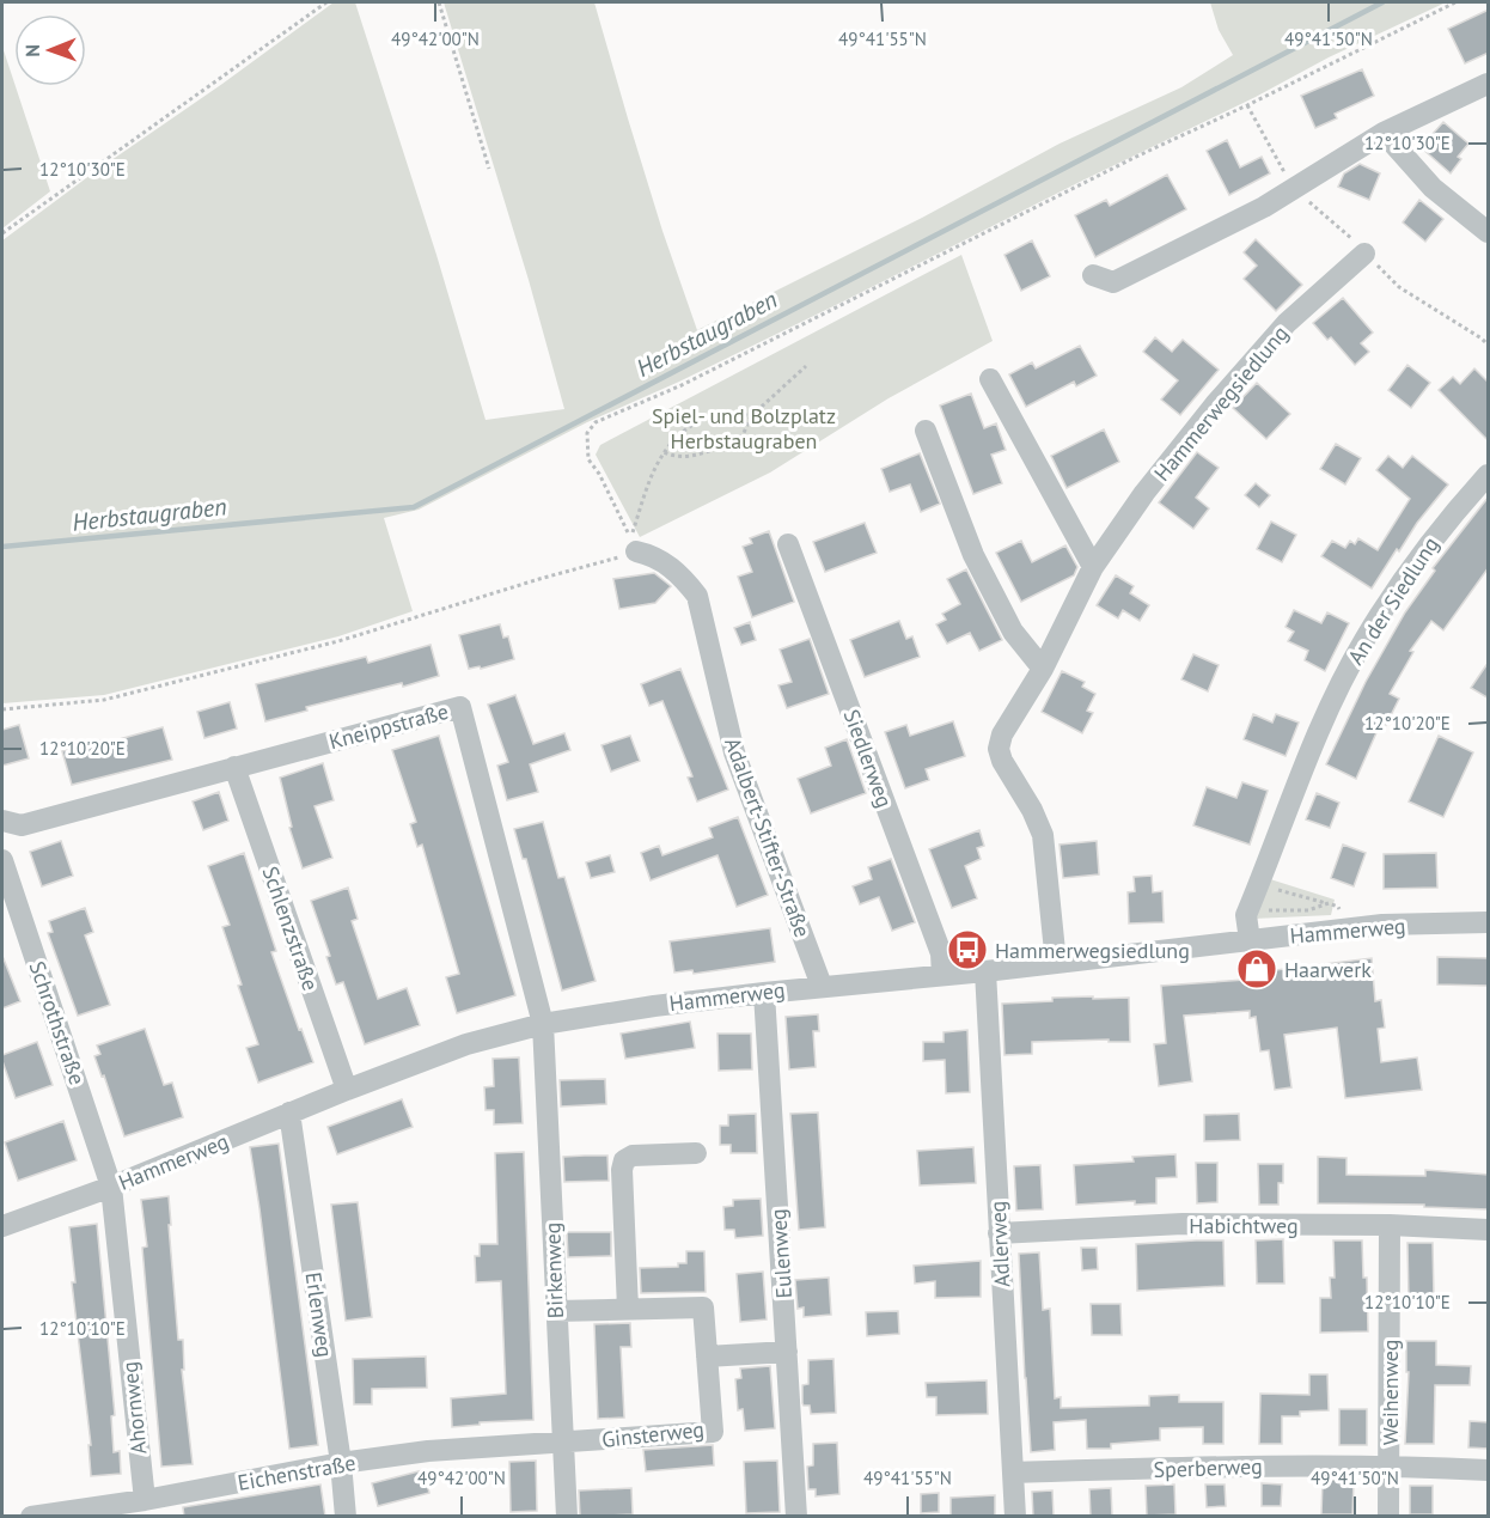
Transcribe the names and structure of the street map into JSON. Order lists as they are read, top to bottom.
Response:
{
  "streets": {
    "street": [
      "Hammerwegsiedlung",
      "An der Siedlung",
      "Kneippstraße",
      "Siedlerweg",
      "Adalbert-Stifter-Straße",
      "Schlenzstraße",
      "Hammerweg",
      "Schrothstraße",
      "Habichtweg",
      "Adlerweg",
      "Eulenweg",
      "Birkenweg",
      "Erlenweg",
      "Weihenweg",
      "Ahornweg",
      "Ginsterweg",
      "Sperberweg",
      "Eichenstraße"
    ]
  },
  "crossings": [
    ["Hammerwegsiedlung", "Hammerweg"],
    ["An der Siedlung", "Hammerweg"],
    ["Kneippstraße", "Schlenzstraße"],
    ["Kneippstraße", "Hammerweg"],
    ["Kneippstraße", "Birkenweg"],
    ["Siedlerweg", "Hammerweg"],
    ["Adalbert-Stifter-Straße", "Hammerweg"],
    ["Schlenzstraße", "Hammerweg"],
    ["Hammerweg", "Schrothstraße"],
    ["Hammerweg", "Adlerweg"],
    ["Hammerweg", "Eulenweg"],
    ["Hammerweg", "Birkenweg"],
    ["Hammerweg", "Erlenweg"],
    ["Hammerweg", "Ahornweg"],
    ["Schrothstraße", "Ahornweg"],
    ["Habichtweg", "Adlerweg"],
    ["Habichtweg", "Weihenweg"],
    ["Adlerweg", "Sperberweg"],
    ["Birkenweg", "Ginsterweg"],
    ["Birkenweg", "Eichenstraße"],
    ["Erlenweg", "Eichenstraße"],
    ["Weihenweg", "Sperberweg"],
    ["Ahornweg", "Eichenstraße"],
    ["Ginsterweg", "Eichenstraße"]
  ],
  "water": ["Herbstaugraben"],
  "parks": ["Spiel- und Bolzplatz Herbstaugraben"],
  "places": {
    "bus stop": ["Hammerwegsiedlung"],
    "shop": ["Haarwerk"]
  },
  "north": "left",
  "coordinates": [
    "49°42'00\"N",
    "49°41'55\"N",
    "49°41'50\"N",
    "12°10'30\"E",
    "12°10'20\"E",
    "12°10'10\"E"
  ]
}
